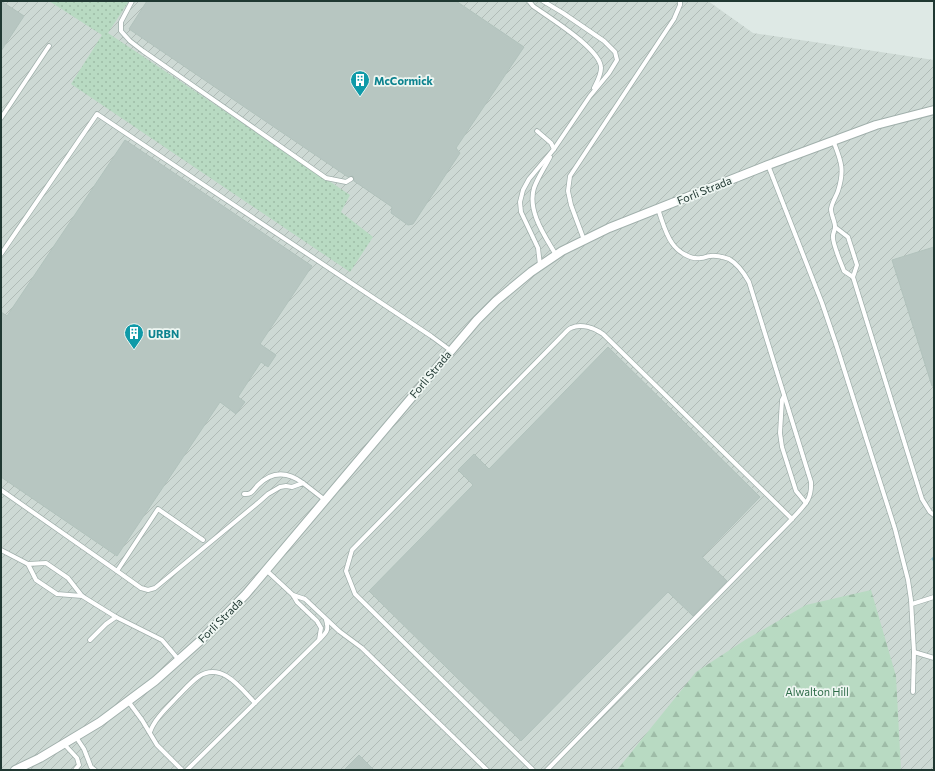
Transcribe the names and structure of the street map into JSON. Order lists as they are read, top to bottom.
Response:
{
  "streets": {
    "street": ["Forli Strada"]
  },
  "parks": ["Alwalton Hill"],
  "places": {
    "building": ["McCormick", "URBN"]
  }
}
